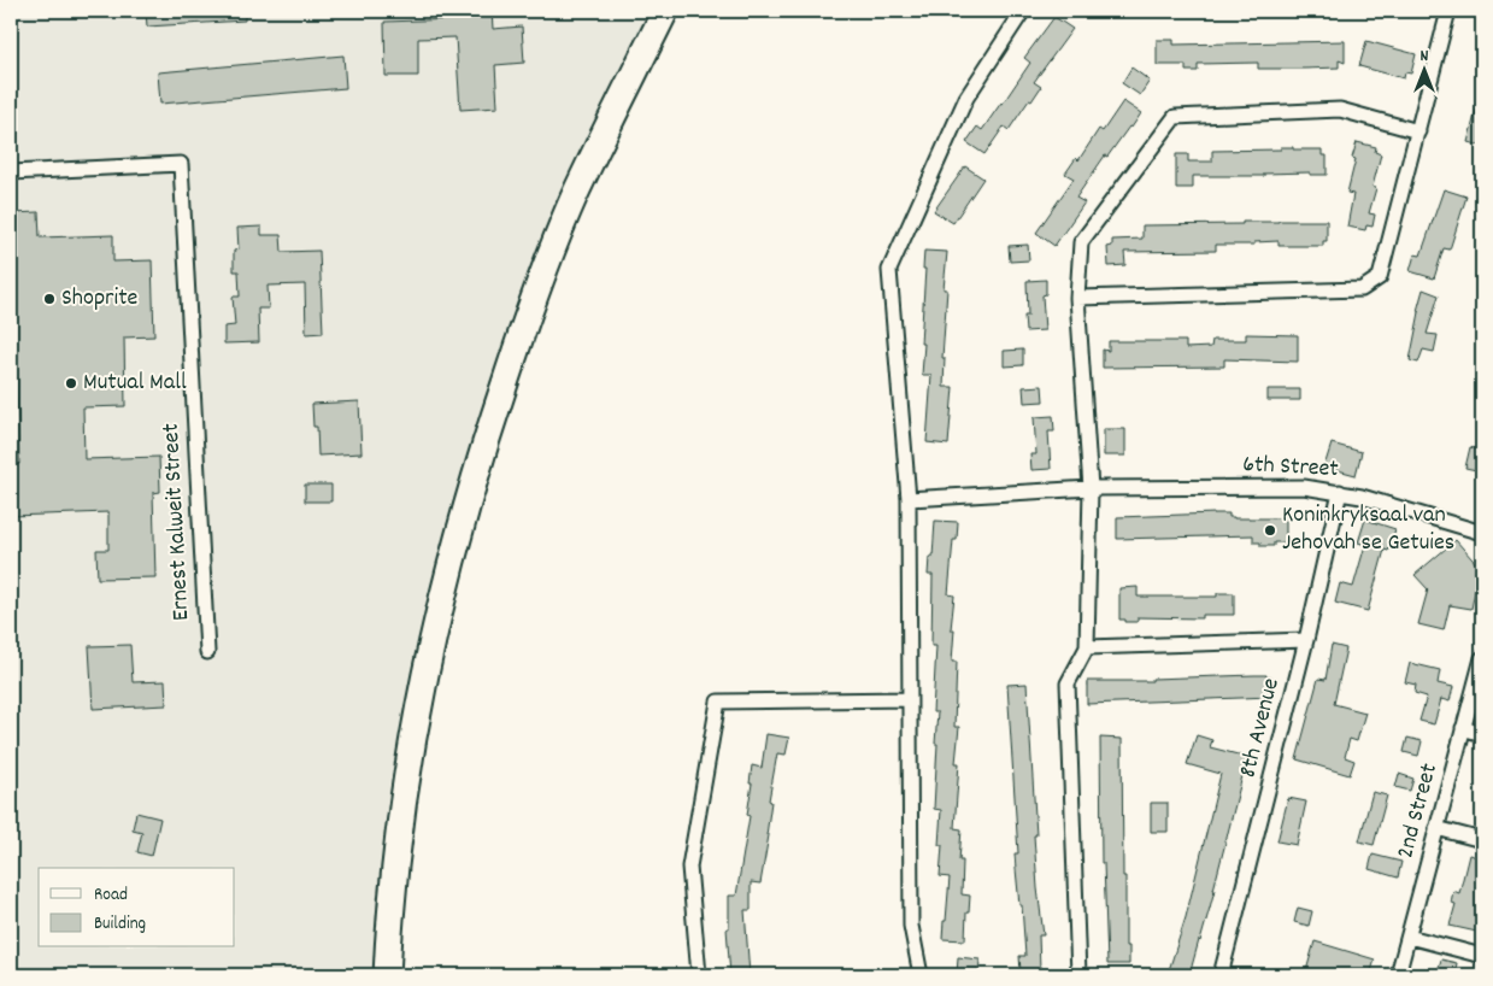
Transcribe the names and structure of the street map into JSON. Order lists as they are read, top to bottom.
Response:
{
  "streets": {
    "street": [
      "6th Street",
      "Ernest Kalweit Street",
      "8th Avenue",
      "2nd Street"
    ]
  },
  "crossings": [
    ["6th Street", "8th Avenue"]
  ],
  "places": ["Shoprite", "Mutual Mall", "Koninkryksaal van Jehovah se Getuies"],
  "legend": ["Road", "Building"],
  "north": "top"
}
